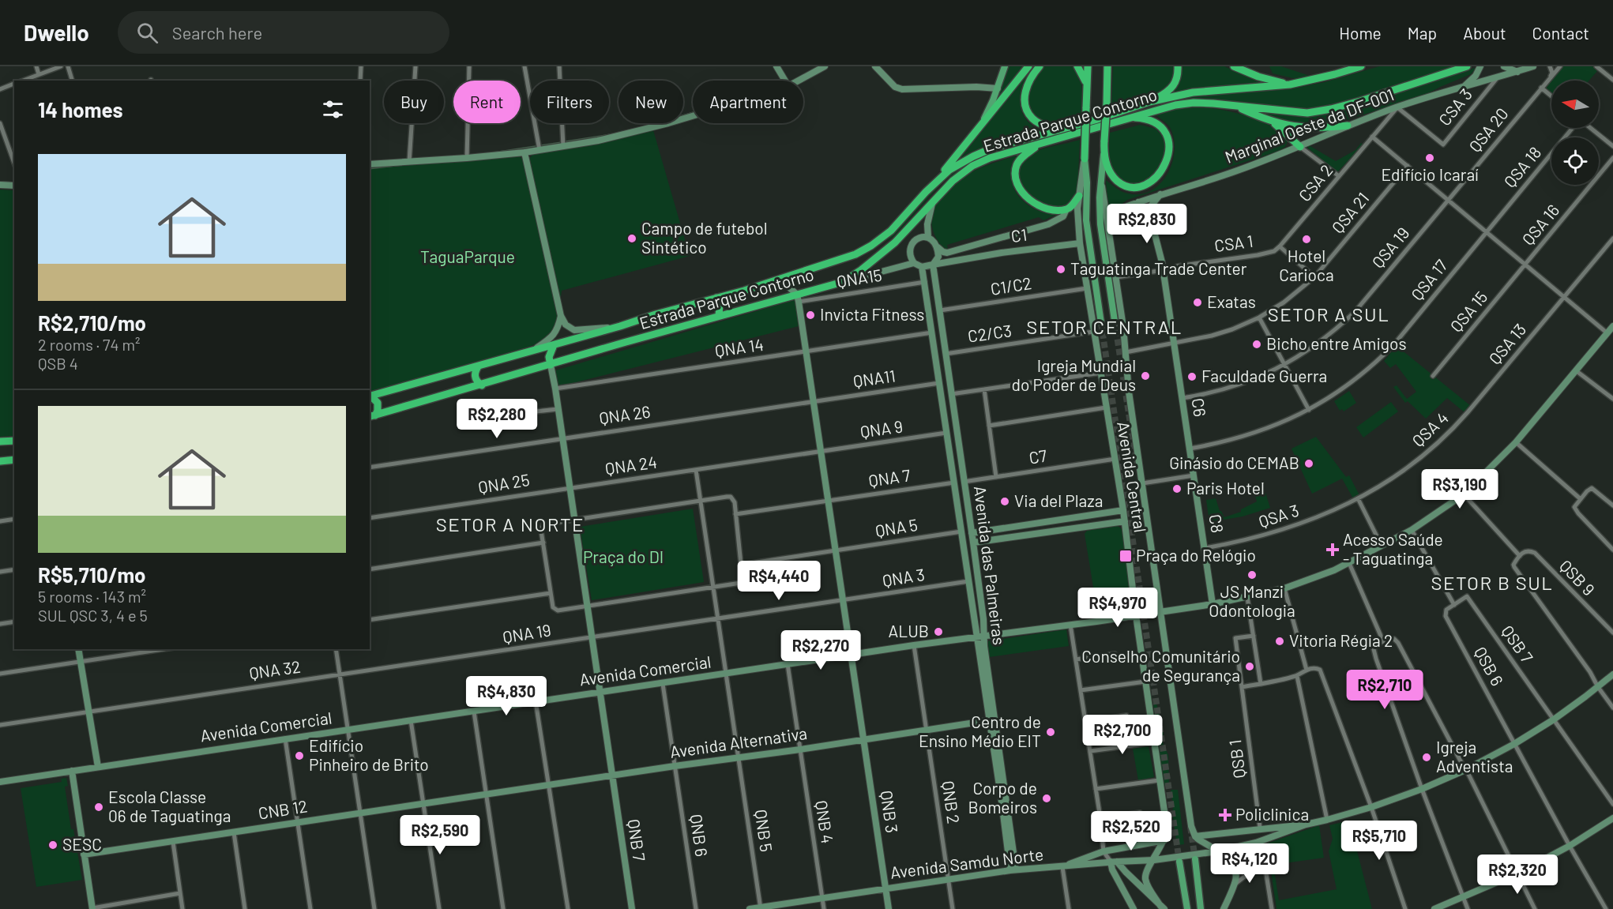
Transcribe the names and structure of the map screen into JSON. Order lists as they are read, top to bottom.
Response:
{
  "streets": {
    "highway": ["Estrada Parque Contorno"],
    "main road": [
      "Marginal Oeste da DF-001",
      "C1",
      "C6",
      "Avenida Central",
      "C8",
      "Avenida das Palmeiras",
      "Avenida Comercial",
      "Avenida Alternativa",
      "CNB 12",
      "QNB 3",
      "QNB 7",
      "Avenida Samdu Norte"
    ],
    "street": [
      "CSA 3",
      "QSA 20",
      "QSA 18",
      "CSA 2",
      "QSA 21",
      "QSA 16",
      "CSA 1",
      "QSA 19",
      "QNA15",
      "QSA 17",
      "C1/C2",
      "QSA 15",
      "C2/C3",
      "QSA 13",
      "QNA 14",
      "QNA11",
      "QNA 26",
      "QNA 9",
      "QSA 4",
      "C7",
      "QNA 24",
      "QNA 7",
      "QNA 25",
      "QSA 3",
      "QNA 5",
      "QNA 3",
      "QSB 9",
      "QNA 19",
      "QSB 7",
      "QSB 6",
      "QNA 32",
      "QSB 1",
      "QNB 2",
      "QNB 4",
      "QNB 5",
      "QNB 6"
    ]
  },
  "crossings": [
    ["CSA 3", "Marginal Oeste da DF-001"],
    ["Estrada Parque Contorno", "QNA15"],
    ["Estrada Parque Contorno", "QNB 3"],
    ["Estrada Parque Contorno", "QNB 7"],
    ["Marginal Oeste da DF-001", "Avenida Central"],
    ["QSA 20", "QSA 19"],
    ["QSA 18", "QSA 17"],
    ["CSA 2", "CSA 1"],
    ["QSA 21", "C6"],
    ["QSA 21", "Avenida Central"],
    ["QSA 16", "QSA 15"],
    ["C1", "Avenida Central"],
    ["C1", "Avenida das Palmeiras"],
    ["CSA 1", "C6"],
    ["CSA 1", "Avenida Central"],
    ["QSA 19", "C6"],
    ["QNA15", "Avenida das Palmeiras"],
    ["QNA15", "QNB 3"],
    ["QSA 17", "C6"],
    ["C1/C2", "Avenida Central"],
    ["C1/C2", "Avenida das Palmeiras"],
    ["C2/C3", "Avenida Central"],
    ["C2/C3", "Avenida das Palmeiras"],
    ["QSA 13", "QSA 4"],
    ["QNA 14", "Avenida das Palmeiras"],
    ["QNA 14", "QNB 3"],
    ["QNA 14", "QNB 7"],
    ["QNA11", "QNA 26"],
    ["QNA11", "Avenida das Palmeiras"],
    ["QNA11", "QNB 3"],
    ["C6", "C8"],
    ["QNA 26", "QNB 7"],
    ["QNA 9", "QNA 24"],
    ["QNA 9", "Avenida das Palmeiras"],
    ["QNA 9", "QNB 3"],
    ["QNA 9", "QNB 5"],
    ["QSA 4", "QSA 3"],
    ["C7", "Avenida Central"],
    ["C7", "Avenida das Palmeiras"],
    ["QNA 24", "QNA 25"],
    ["QNA 24", "QNB 5"],
    ["QNA 24", "QNB 7"],
    ["Avenida Central", "Avenida Comercial"],
    ["QNA 7", "Avenida das Palmeiras"],
    ["QNA 7", "QNB 3"],
    ["QNA 25", "QNB 7"],
    ["QSA 3", "C8"],
    ["QNA 5", "Avenida das Palmeiras"],
    ["QNA 5", "QNB 3"],
    ["Avenida das Palmeiras", "QNA 3"],
    ["Avenida das Palmeiras", "Avenida Comercial"],
    ["Avenida das Palmeiras", "Avenida Alternativa"],
    ["Avenida das Palmeiras", "Avenida Samdu Norte"],
    ["QNA 3", "QNA 19"],
    ["QNA 3", "QNB 3"],
    ["QNA 3", "QNB 5"],
    ["QNA 19", "QNA 32"],
    ["QNA 19", "QNB 5"],
    ["QNA 19", "QNB 7"],
    ["QSB 7", "QSB 6"],
    ["Avenida Comercial", "QNB 2"],
    ["Avenida Comercial", "QNB 3"],
    ["Avenida Comercial", "QNB 4"],
    ["Avenida Comercial", "QNB 5"],
    ["Avenida Comercial", "QNB 6"],
    ["Avenida Comercial", "QNB 7"],
    ["Avenida Alternativa", "QNB 2"],
    ["Avenida Alternativa", "CNB 12"],
    ["Avenida Alternativa", "QNB 3"],
    ["Avenida Alternativa", "QNB 4"],
    ["Avenida Alternativa", "QNB 5"],
    ["Avenida Alternativa", "QNB 6"],
    ["Avenida Alternativa", "QNB 7"],
    ["QNB 2", "Avenida Samdu Norte"],
    ["QNB 3", "Avenida Samdu Norte"],
    ["QNB 4", "Avenida Samdu Norte"],
    ["QNB 5", "Avenida Samdu Norte"]
  ],
  "districts": [
    "SETOR A SUL",
    "SETOR CENTRAL",
    "SETOR A NORTE",
    "SETOR B SUL"
  ],
  "parks": ["TaguaParque", "Praça do DI"],
  "places": {
    "other": [
      "Edifício Icaraí",
      "Campo de futebol Sintético",
      "Hotel Carioca",
      "Taguatinga Trade Center",
      "Exatas",
      "Invicta Fitness",
      "Bicho entre Amigos",
      "Igreja Mundial do Poder de Deus",
      "Faculdade Guerra",
      "Ginásio do CEMAB",
      "Paris Hotel",
      "Via del Plaza",
      "JS Manzi Odontologia",
      "ALUB",
      "Vitoria Régia 2",
      "Conselho Comunitário de Segurança",
      "Centro de Ensino Médio EIT",
      "Edifício Pinheiro de Brito",
      "Igreja Adventista",
      "Corpo de Bomeiros",
      "Escola Classe 06 de Taguatinga",
      "SESC"
    ],
    "health": ["Acesso Saúde - Taguatinga", "Policlinica"],
    "transit": ["Praça do Relógio"]
  },
  "north": "left",
  "page": {
    "header": "Dwello",
    "search": "Search here",
    "nav": [
      "Home",
      "Map",
      "About",
      "Contact"
    ],
    "chip": [
      "Buy",
      "Rent",
      "Filters",
      "New",
      "Apartment"
    ],
    "heading": "14 homes",
    "list": [
      {
        "name": "R$2,710/mo",
        "note": "2 rooms · 74 m² · QSB 4"
      },
      {
        "name": "R$5,710/mo",
        "note": "5 rooms · 143 m² · SUL QSC 3, 4 e 5"
      }
    ],
    "price": [
      "R$2,830",
      "R$2,280",
      "R$3,190",
      "R$4,440",
      "R$4,970",
      "R$2,270",
      "R$2,710",
      "R$4,830",
      "R$2,700",
      "R$2,520",
      "R$2,590",
      "R$5,710",
      "R$4,120",
      "R$2,320"
    ]
  }
}
